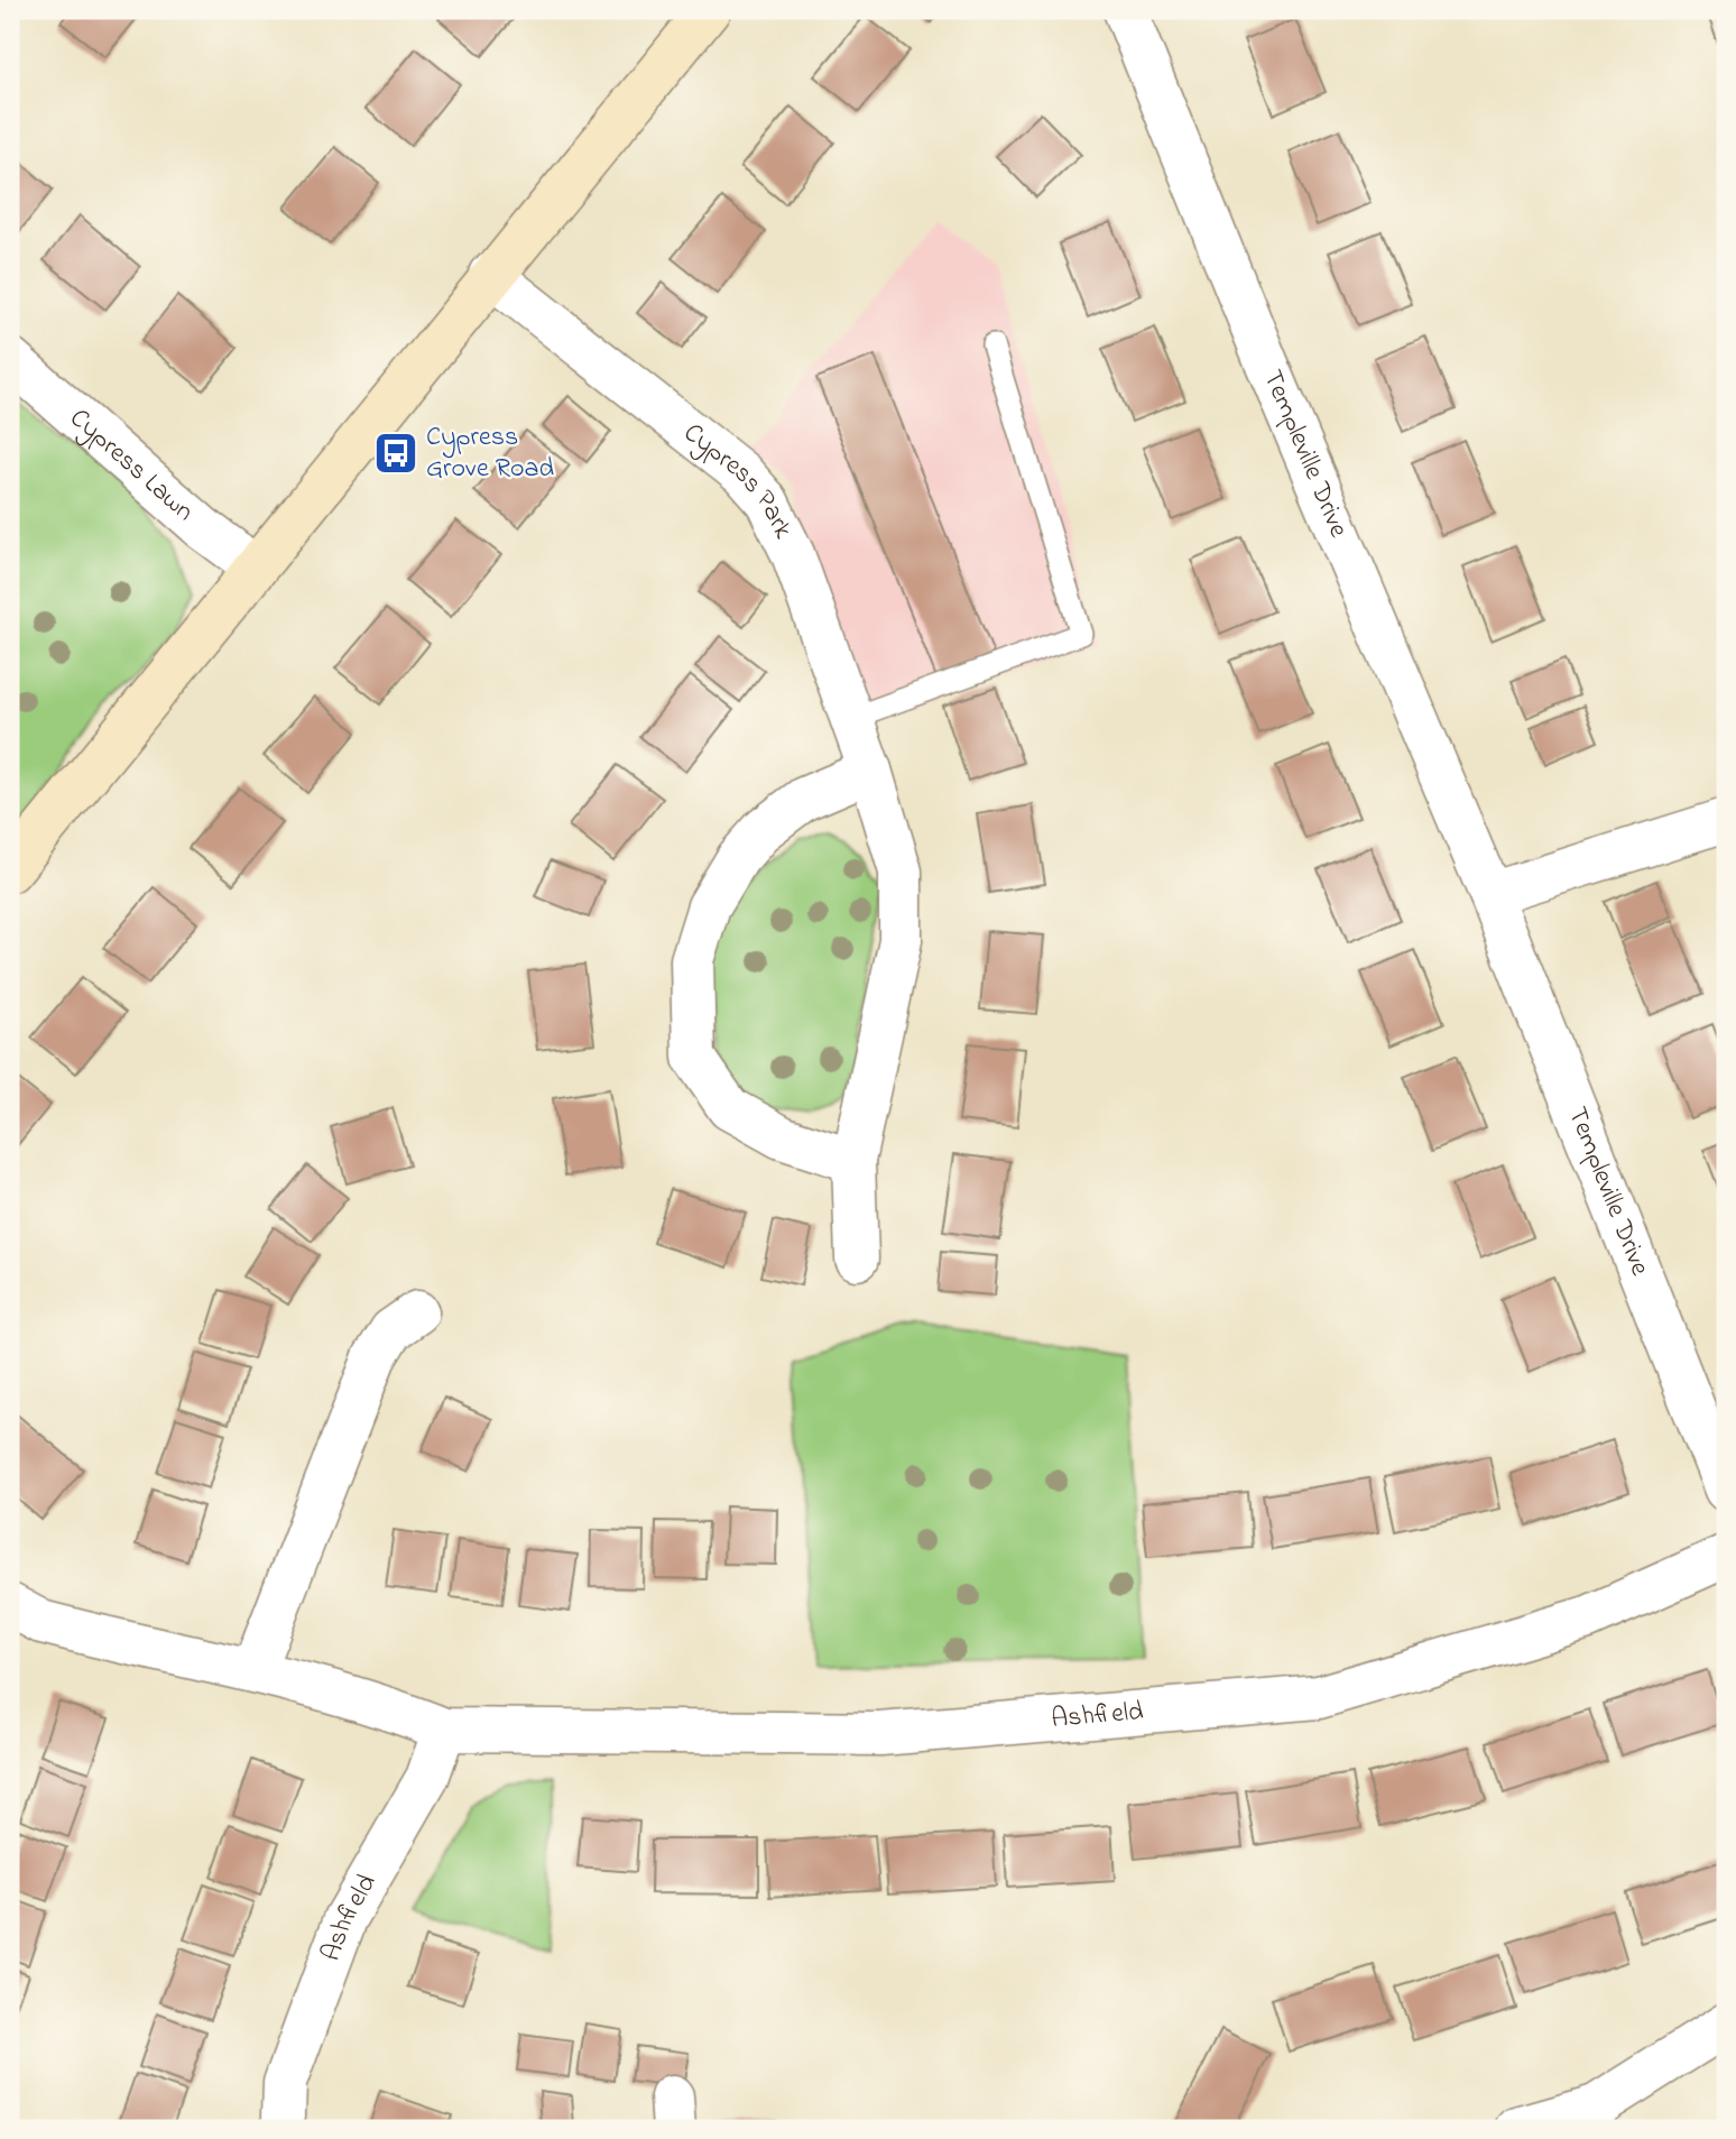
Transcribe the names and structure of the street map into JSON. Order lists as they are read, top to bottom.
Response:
{
  "streets": {
    "street": [
      "Templeville Drive",
      "Cypress Lawn",
      "Cypress Park",
      "Ashfield"
    ]
  },
  "places": {
    "bus stop": ["Cypress Grove Road"]
  }
}
